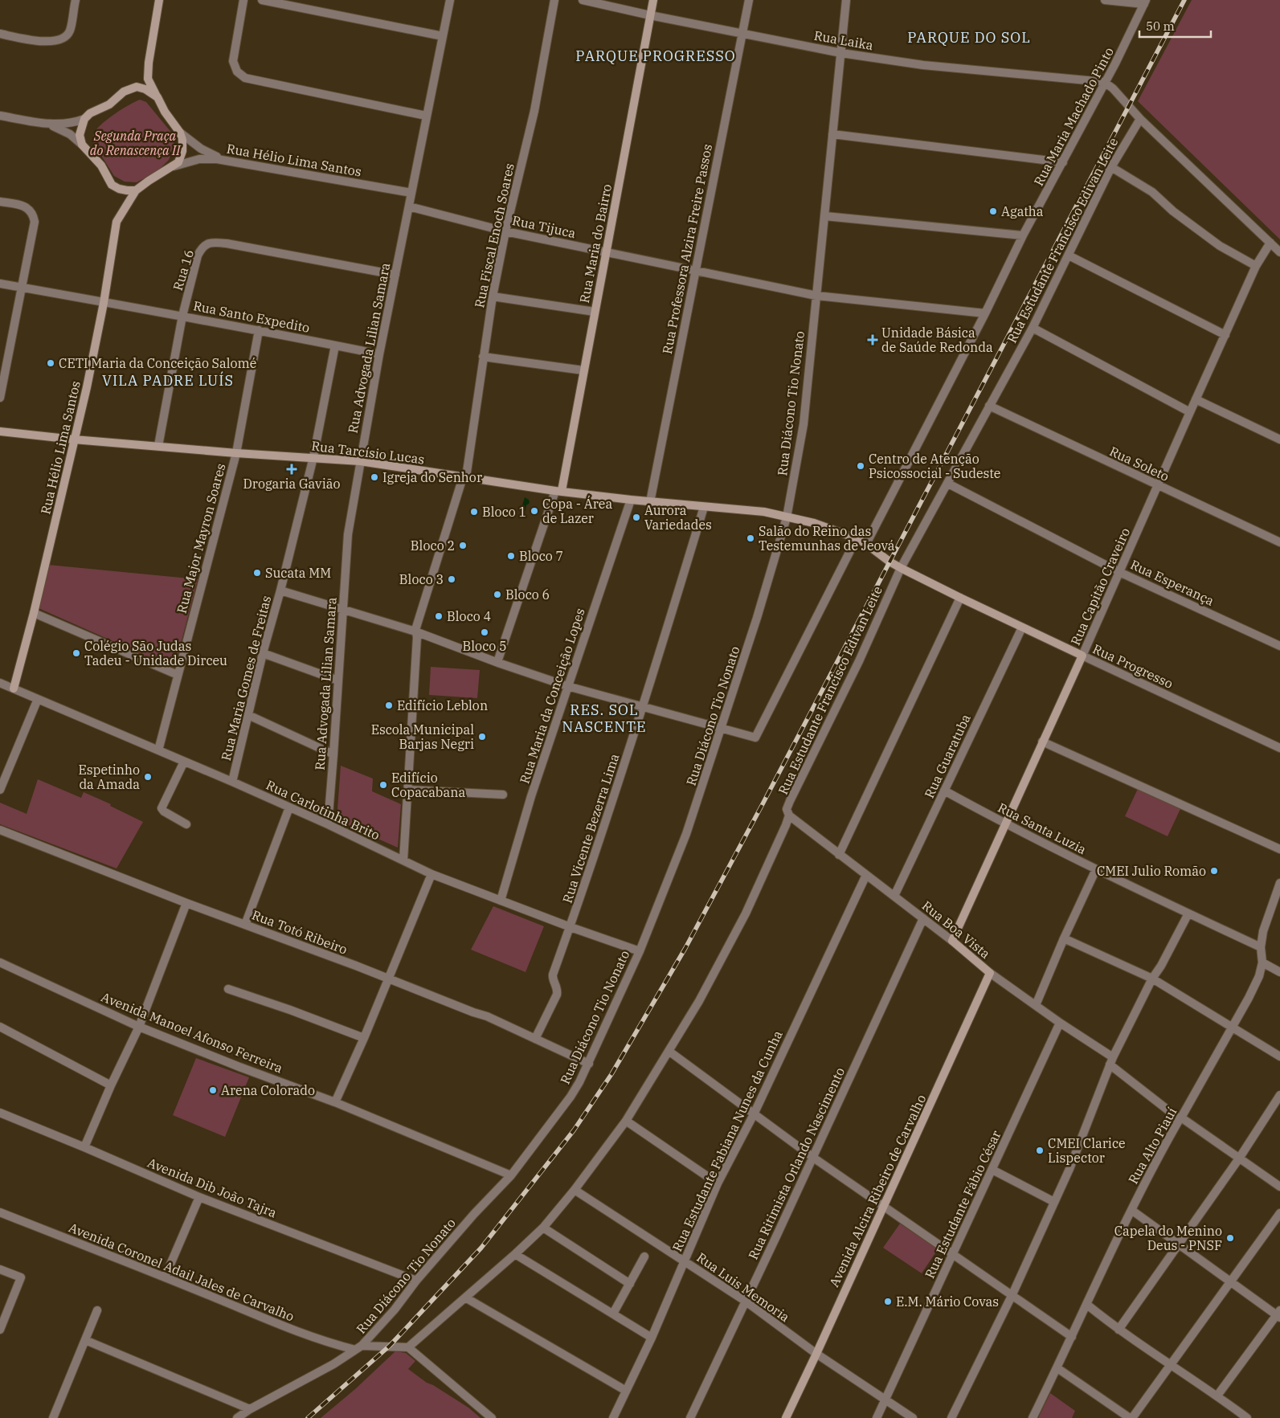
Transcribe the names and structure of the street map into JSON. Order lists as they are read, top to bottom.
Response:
{
  "streets": {
    "street": [
      "Rua Laika",
      "Rua Maria Machado Pinto",
      "Rua Hélio Lima Santos",
      "Rua Tijuca",
      "Rua Fiscal Enoch Soares",
      "Rua Estudante Francisco Edivan Leite",
      "Rua Maria do Bairro",
      "Rua Professora Alzira Freire Passos",
      "Rua 16",
      "Rua Santo Expedito",
      "Rua Advogada Lilian Samara",
      "Rua Diácono Tio Nonato",
      "Rua Tarcísio Lucas",
      "Rua Soleto",
      "Rua Major Mayron Soares",
      "Rua Esperança",
      "Rua Capitão Craveiro",
      "Rua Progresso",
      "Rua Maria Gomes de Freitas",
      "Rua Maria da Conceição Lopes",
      "Rua Guaratuba",
      "Rua Carlotinha Brito",
      "Rua Vicente Bezerra Lima",
      "Rua Santa Luzia",
      "Rua Boa Vista",
      "Rua Totó Ribeiro",
      "Avenida Manoel Afonso Ferreira",
      "Rua Estudante Fabiana Nunes da Cunha",
      "Rua Alto Piauí",
      "Rua Ritimista Orlando Nascimento",
      "Avenida Dib João Tajra",
      "Avenida Alcira Ribeiro de Carvalho",
      "Rua Estudante Fábio César",
      "Avenida Coronel Adail Jales de Carvalho",
      "Rua Luis Memoria"
    ]
  },
  "crossings": [
    ["Rua Laika", "Rua Maria Machado Pinto"],
    ["Rua Laika", "Rua Maria do Bairro"],
    ["Rua Laika", "Rua Professora Alzira Freire Passos"],
    ["Rua Laika", "Rua Diácono Tio Nonato"],
    ["Rua Maria Machado Pinto", "Rua Tijuca"],
    ["Rua Maria Machado Pinto", "Rua Tarcísio Lucas"],
    ["Rua Hélio Lima Santos", "Rua Santo Expedito"],
    ["Rua Hélio Lima Santos", "Rua Advogada Lilian Samara"],
    ["Rua Hélio Lima Santos", "Rua Tarcísio Lucas"],
    ["Rua Hélio Lima Santos", "Rua Carlotinha Brito"],
    ["Rua Tijuca", "Rua Fiscal Enoch Soares"],
    ["Rua Tijuca", "Rua Maria do Bairro"],
    ["Rua Tijuca", "Rua Professora Alzira Freire Passos"],
    ["Rua Tijuca", "Rua Advogada Lilian Samara"],
    ["Rua Tijuca", "Rua Diácono Tio Nonato"],
    ["Rua Fiscal Enoch Soares", "Rua Tarcísio Lucas"],
    ["Rua Fiscal Enoch Soares", "Rua Carlotinha Brito"],
    ["Rua Estudante Francisco Edivan Leite", "Rua Diácono Tio Nonato"],
    ["Rua Estudante Francisco Edivan Leite", "Rua Soleto"],
    ["Rua Estudante Francisco Edivan Leite", "Rua Esperança"],
    ["Rua Estudante Francisco Edivan Leite", "Rua Progresso"],
    ["Rua Estudante Francisco Edivan Leite", "Rua Boa Vista"],
    ["Rua Estudante Francisco Edivan Leite", "Rua Luis Memoria"],
    ["Rua Maria do Bairro", "Rua Tarcísio Lucas"],
    ["Rua Professora Alzira Freire Passos", "Rua Tarcísio Lucas"],
    ["Rua 16", "Rua Santo Expedito"],
    ["Rua 16", "Rua Advogada Lilian Samara"],
    ["Rua 16", "Rua Tarcísio Lucas"],
    ["Rua Santo Expedito", "Rua Advogada Lilian Samara"],
    ["Rua Santo Expedito", "Rua Major Mayron Soares"],
    ["Rua Santo Expedito", "Rua Maria Gomes de Freitas"],
    ["Rua Advogada Lilian Samara", "Rua Tarcísio Lucas"],
    ["Rua Advogada Lilian Samara", "Rua Carlotinha Brito"],
    ["Rua Diácono Tio Nonato", "Rua Tarcísio Lucas"],
    ["Rua Diácono Tio Nonato", "Rua Carlotinha Brito"],
    ["Rua Diácono Tio Nonato", "Rua Totó Ribeiro"],
    ["Rua Diácono Tio Nonato", "Avenida Manoel Afonso Ferreira"],
    ["Rua Diácono Tio Nonato", "Avenida Dib João Tajra"],
    ["Rua Diácono Tio Nonato", "Avenida Coronel Adail Jales de Carvalho"],
    ["Rua Tarcísio Lucas", "Rua Major Mayron Soares"],
    ["Rua Tarcísio Lucas", "Rua Progresso"],
    ["Rua Tarcísio Lucas", "Rua Maria Gomes de Freitas"],
    ["Rua Tarcísio Lucas", "Rua Maria da Conceição Lopes"],
    ["Rua Tarcísio Lucas", "Rua Vicente Bezerra Lima"],
    ["Rua Soleto", "Rua Capitão Craveiro"],
    ["Rua Major Mayron Soares", "Rua Carlotinha Brito"],
    ["Rua Esperança", "Rua Capitão Craveiro"],
    ["Rua Capitão Craveiro", "Rua Progresso"],
    ["Rua Capitão Craveiro", "Rua Santa Luzia"],
    ["Rua Capitão Craveiro", "Rua Boa Vista"],
    ["Rua Progresso", "Rua Guaratuba"],
    ["Rua Maria Gomes de Freitas", "Rua Carlotinha Brito"],
    ["Rua Maria da Conceição Lopes", "Rua Carlotinha Brito"],
    ["Rua Guaratuba", "Rua Santa Luzia"],
    ["Rua Guaratuba", "Rua Boa Vista"],
    ["Rua Carlotinha Brito", "Rua Vicente Bezerra Lima"],
    ["Rua Vicente Bezerra Lima", "Rua Totó Ribeiro"],
    ["Rua Santa Luzia", "Rua Alto Piauí"],
    ["Rua Boa Vista", "Rua Estudante Fabiana Nunes da Cunha"],
    ["Rua Boa Vista", "Rua Alto Piauí"],
    ["Rua Boa Vista", "Rua Ritimista Orlando Nascimento"],
    ["Rua Boa Vista", "Avenida Alcira Ribeiro de Carvalho"],
    ["Rua Boa Vista", "Rua Estudante Fábio César"],
    ["Rua Estudante Fabiana Nunes da Cunha", "Rua Luis Memoria"],
    ["Rua Ritimista Orlando Nascimento", "Rua Luis Memoria"],
    ["Avenida Alcira Ribeiro de Carvalho", "Rua Luis Memoria"],
    ["Rua Estudante Fábio César", "Rua Luis Memoria"]
  ],
  "districts": [
    "PARQUE DO SOL",
    "PARQUE PROGRESSO",
    "VILA PADRE LUÍS",
    "RES. SOL NASCENTE"
  ],
  "parks": ["Segunda Praça do Renascença II"],
  "places": {
    "other": [
      "Agatha",
      "CETI Maria da Conceição Salomé",
      "Centro de Atenção Psicossocial - Sudeste",
      "Igreja do Senhor",
      "Copa - Área de Lazer",
      "Bloco 1",
      "Aurora Variedades",
      "Salão do Reino das Testemunhas de Jeová",
      "Bloco 2",
      "Bloco 7",
      "Sucata MM",
      "Bloco 3",
      "Bloco 6",
      "Bloco 4",
      "Bloco 5",
      "Colégio São Judas Tadeu - Unidade Dirceu",
      "Edifício Leblon",
      "Escola Municipal Barjas Negri",
      "Espetinho da Amada",
      "Edifício Copacabana",
      "CMEI Julio Romão",
      "Arena Colorado",
      "CMEI Clarice Lispector",
      "Capela do Menino Deus - PNSF",
      "E.M. Mário Covas"
    ],
    "health": ["Unidade Básica de Saúde Redonda", "Drogaria Gavião"]
  },
  "scale_bar": "50 m"
}
